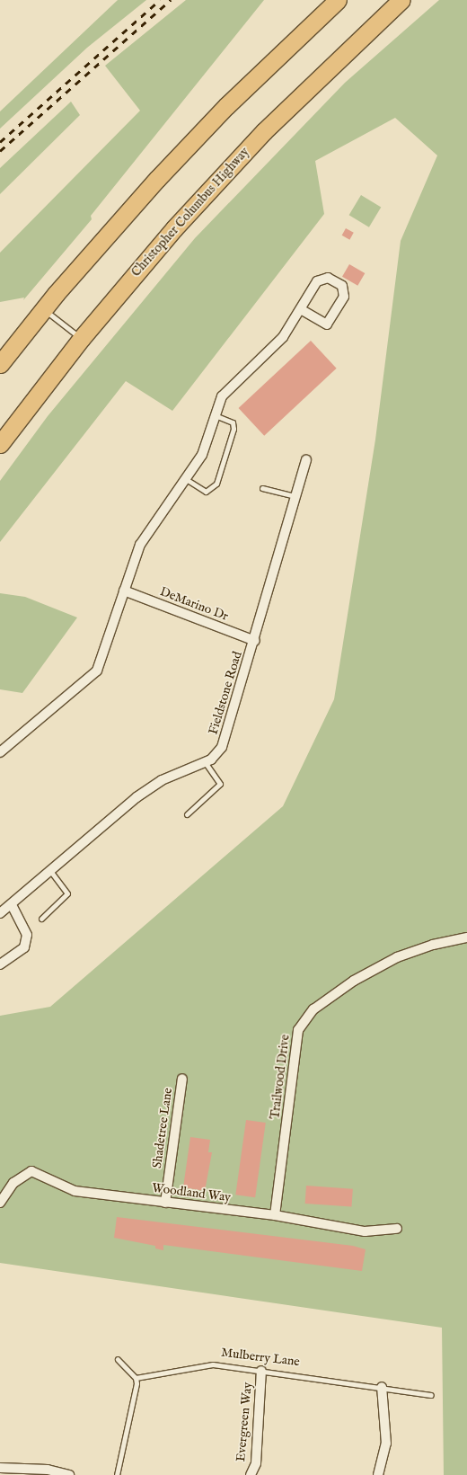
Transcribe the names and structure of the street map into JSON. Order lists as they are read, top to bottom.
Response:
{
  "streets": {
    "highway": ["Christopher Columbus Highway"],
    "street": [
      "DeMarino Dr",
      "Fieldstone Road",
      "Trailwood Drive",
      "Shadetree Lane",
      "Woodland Way",
      "Evergreen Way"
    ],
    "lane": ["Mulberry Lane"]
  },
  "crossings": [
    ["DeMarino Dr", "Fieldstone Road"],
    ["Trailwood Drive", "Woodland Way"],
    ["Shadetree Lane", "Woodland Way"],
    ["Mulberry Lane", "Evergreen Way"]
  ]
}
